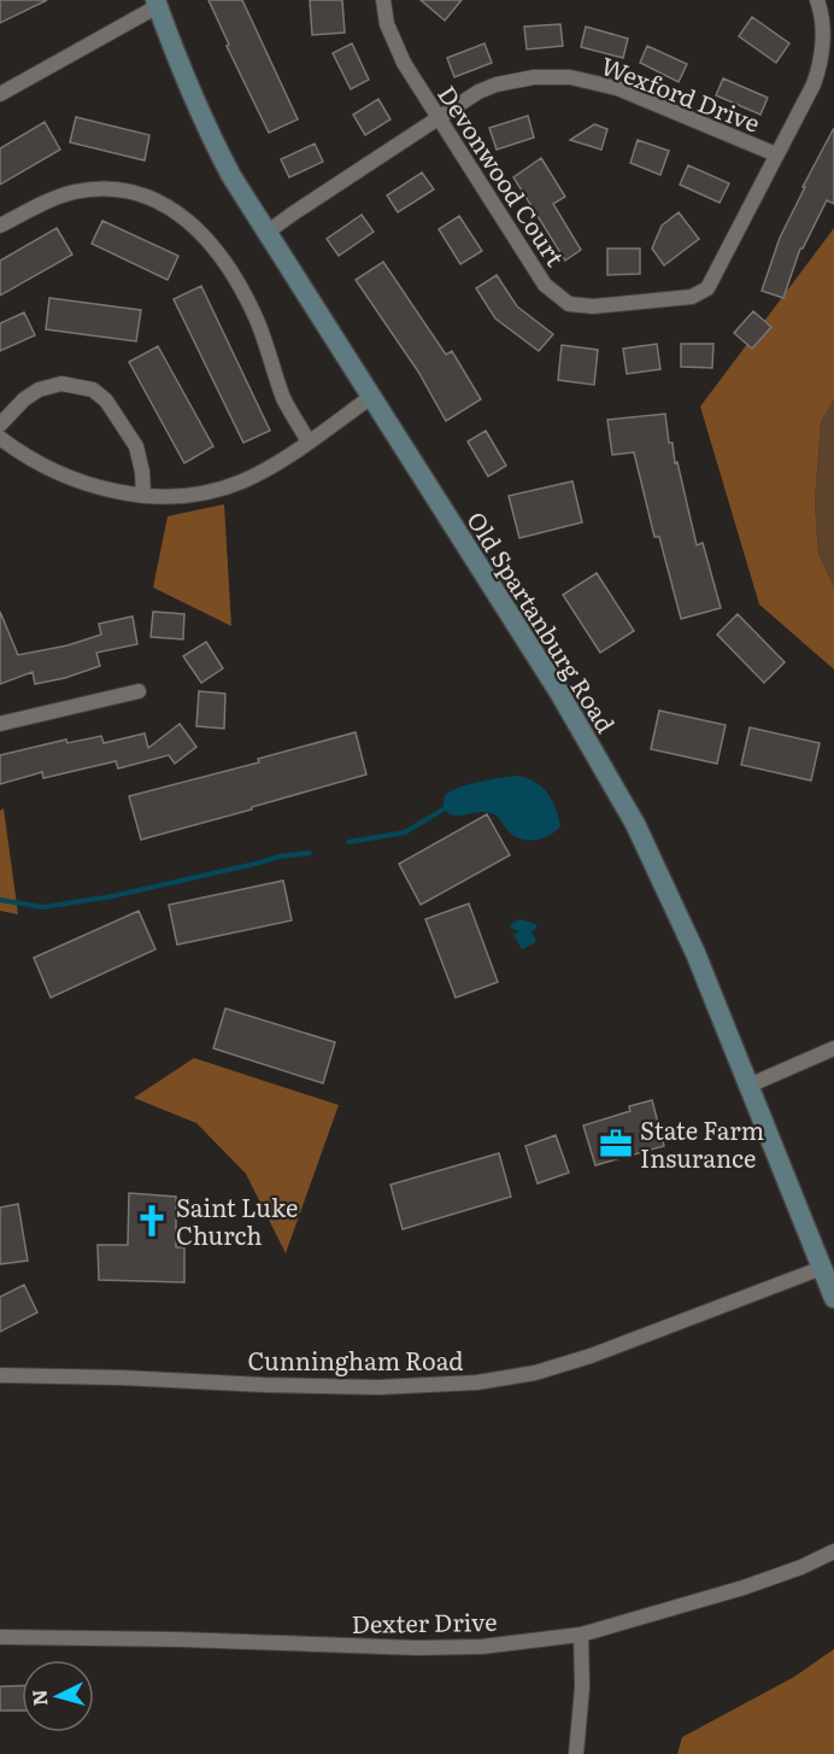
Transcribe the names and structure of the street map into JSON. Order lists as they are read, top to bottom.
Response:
{
  "streets": {
    "main road": ["Old Spartanburg Road"],
    "street": [
      "Wexford Drive",
      "Devonwood Court",
      "Cunningham Road",
      "Dexter Drive"
    ]
  },
  "crossings": [
    ["Wexford Drive", "Devonwood Court"],
    ["Wexford Drive", "Old Spartanburg Road"],
    ["Old Spartanburg Road", "Cunningham Road"]
  ],
  "places": {
    "office": ["State Farm Insurance"],
    "church": ["Saint Luke Church"]
  },
  "north": "left"
}
